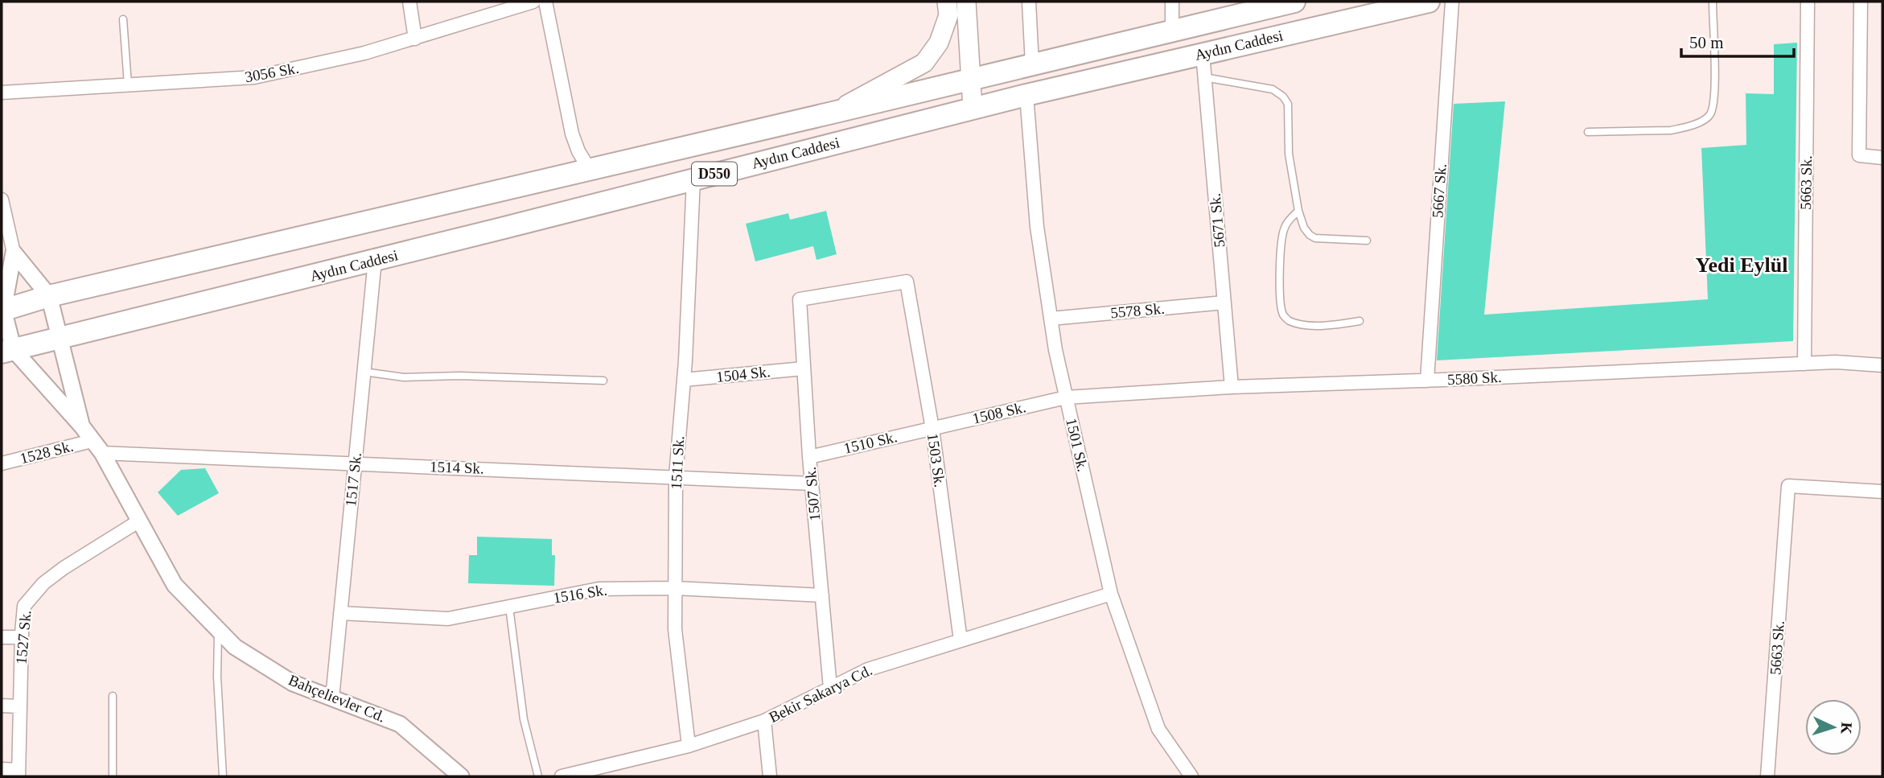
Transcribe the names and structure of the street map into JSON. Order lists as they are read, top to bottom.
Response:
{
  "streets": {
    "highway": ["Aydın Caddesi", "D550"],
    "street": [
      "3056 Sk.",
      "5663 Sk.",
      "5667 Sk.",
      "5671 Sk.",
      "5578 Sk.",
      "1504 Sk.",
      "5580 Sk.",
      "1508 Sk.",
      "1510 Sk.",
      "1501 Sk.",
      "1528 Sk.",
      "1503 Sk.",
      "1511 Sk.",
      "1514 Sk.",
      "1517 Sk.",
      "1507 Sk.",
      "1516 Sk.",
      "1527 Sk.",
      "Bekir Sakarya Cd.",
      "Bahçelievler Cd."
    ]
  },
  "crossings": [
    ["Aydın Caddesi", "5671 Sk."],
    ["Aydın Caddesi", "1501 Sk."],
    ["Aydın Caddesi", "1511 Sk."],
    ["Aydın Caddesi", "1517 Sk."],
    ["5663 Sk.", "5580 Sk."],
    ["5667 Sk.", "5580 Sk."],
    ["5671 Sk.", "5578 Sk."],
    ["5671 Sk.", "5580 Sk."],
    ["5578 Sk.", "1501 Sk."],
    ["1504 Sk.", "1511 Sk."],
    ["1504 Sk.", "1507 Sk."],
    ["5580 Sk.", "1508 Sk."],
    ["5580 Sk.", "1501 Sk."],
    ["1508 Sk.", "1510 Sk."],
    ["1508 Sk.", "1501 Sk."],
    ["1508 Sk.", "1503 Sk."],
    ["1510 Sk.", "1503 Sk."],
    ["1510 Sk.", "1507 Sk."],
    ["1501 Sk.", "Bekir Sakarya Cd."],
    ["1528 Sk.", "Bahçelievler Cd."],
    ["1503 Sk.", "1507 Sk."],
    ["1503 Sk.", "Bekir Sakarya Cd."],
    ["1511 Sk.", "1514 Sk."],
    ["1511 Sk.", "1516 Sk."],
    ["1511 Sk.", "Bekir Sakarya Cd."],
    ["1514 Sk.", "1517 Sk."],
    ["1514 Sk.", "1507 Sk."],
    ["1514 Sk.", "Bahçelievler Cd."],
    ["1517 Sk.", "1516 Sk."],
    ["1517 Sk.", "Bahçelievler Cd."],
    ["1507 Sk.", "1516 Sk."],
    ["1507 Sk.", "Bekir Sakarya Cd."],
    ["1527 Sk.", "Bahçelievler Cd."]
  ],
  "districts": ["Yedi Eylül"],
  "scale_bar": "50 m",
  "north": "right"
}
